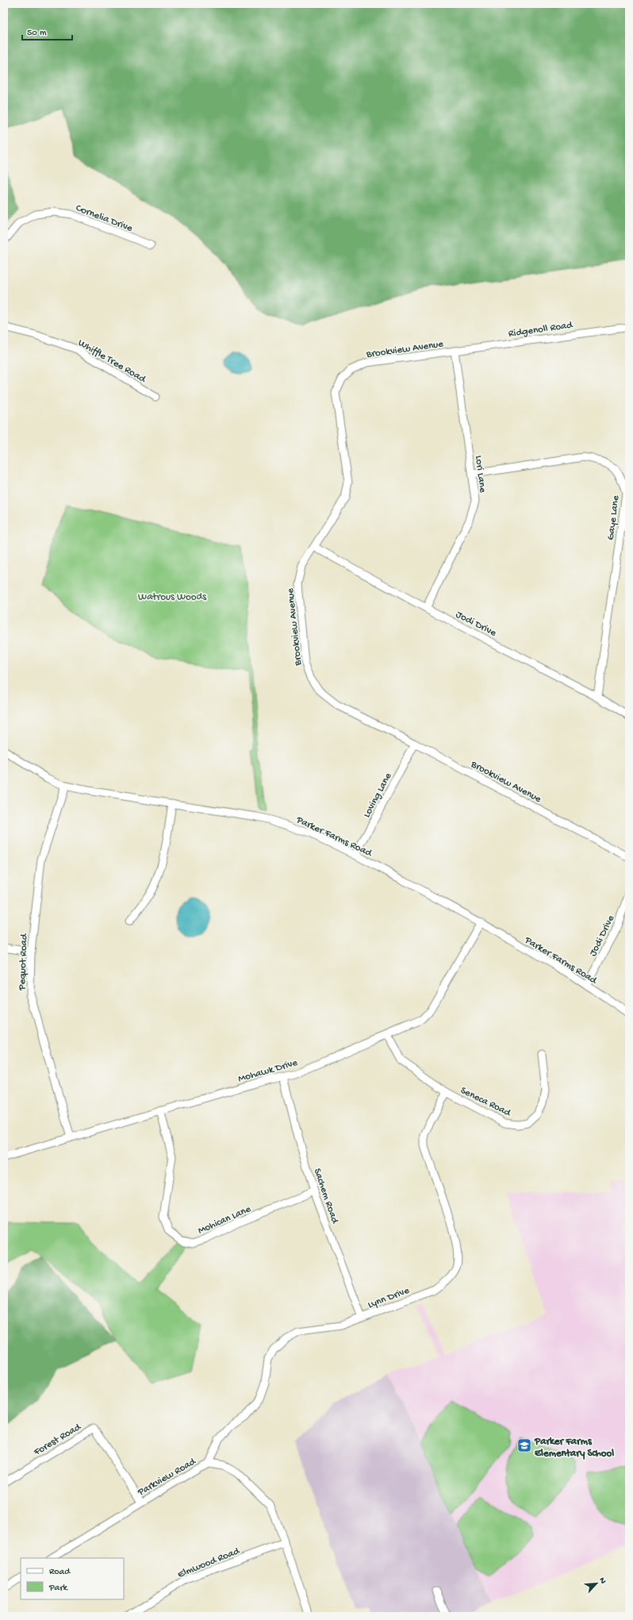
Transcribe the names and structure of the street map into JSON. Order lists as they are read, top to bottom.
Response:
{
  "streets": {
    "street": [
      "Cornelia Drive",
      "Ridgenoll Road",
      "Brookview Avenue",
      "Whiffle Tree Road",
      "Lori Lane",
      "Gaye Lane",
      "Jodi Drive",
      "Loving Lane",
      "Parker Farms Road",
      "Pequot Road",
      "Mohawk Drive",
      "Seneca Road",
      "Sachem Road",
      "Mohican Lane",
      "Lynn Drive",
      "Forest Road",
      "Parkview Road",
      "Elmwood Road"
    ]
  },
  "crossings": [
    ["Ridgenoll Road", "Brookview Avenue"],
    ["Ridgenoll Road", "Lori Lane"],
    ["Brookview Avenue", "Lori Lane"],
    ["Brookview Avenue", "Jodi Drive"],
    ["Brookview Avenue", "Loving Lane"],
    ["Lori Lane", "Gaye Lane"],
    ["Lori Lane", "Jodi Drive"],
    ["Gaye Lane", "Jodi Drive"],
    ["Jodi Drive", "Parker Farms Road"],
    ["Loving Lane", "Parker Farms Road"],
    ["Parker Farms Road", "Pequot Road"],
    ["Parker Farms Road", "Mohawk Drive"],
    ["Pequot Road", "Mohawk Drive"],
    ["Mohawk Drive", "Seneca Road"],
    ["Mohawk Drive", "Sachem Road"],
    ["Mohawk Drive", "Mohican Lane"],
    ["Seneca Road", "Lynn Drive"],
    ["Sachem Road", "Mohican Lane"],
    ["Sachem Road", "Lynn Drive"],
    ["Lynn Drive", "Parkview Road"],
    ["Forest Road", "Parkview Road"],
    ["Parkview Road", "Elmwood Road"]
  ],
  "parks": ["Watrous Woods"],
  "places": {
    "school or university": ["Parker Farms Elementary School"]
  },
  "legend": ["Road", "Park"],
  "scale_bar": "50 m",
  "north": "top right"
}
